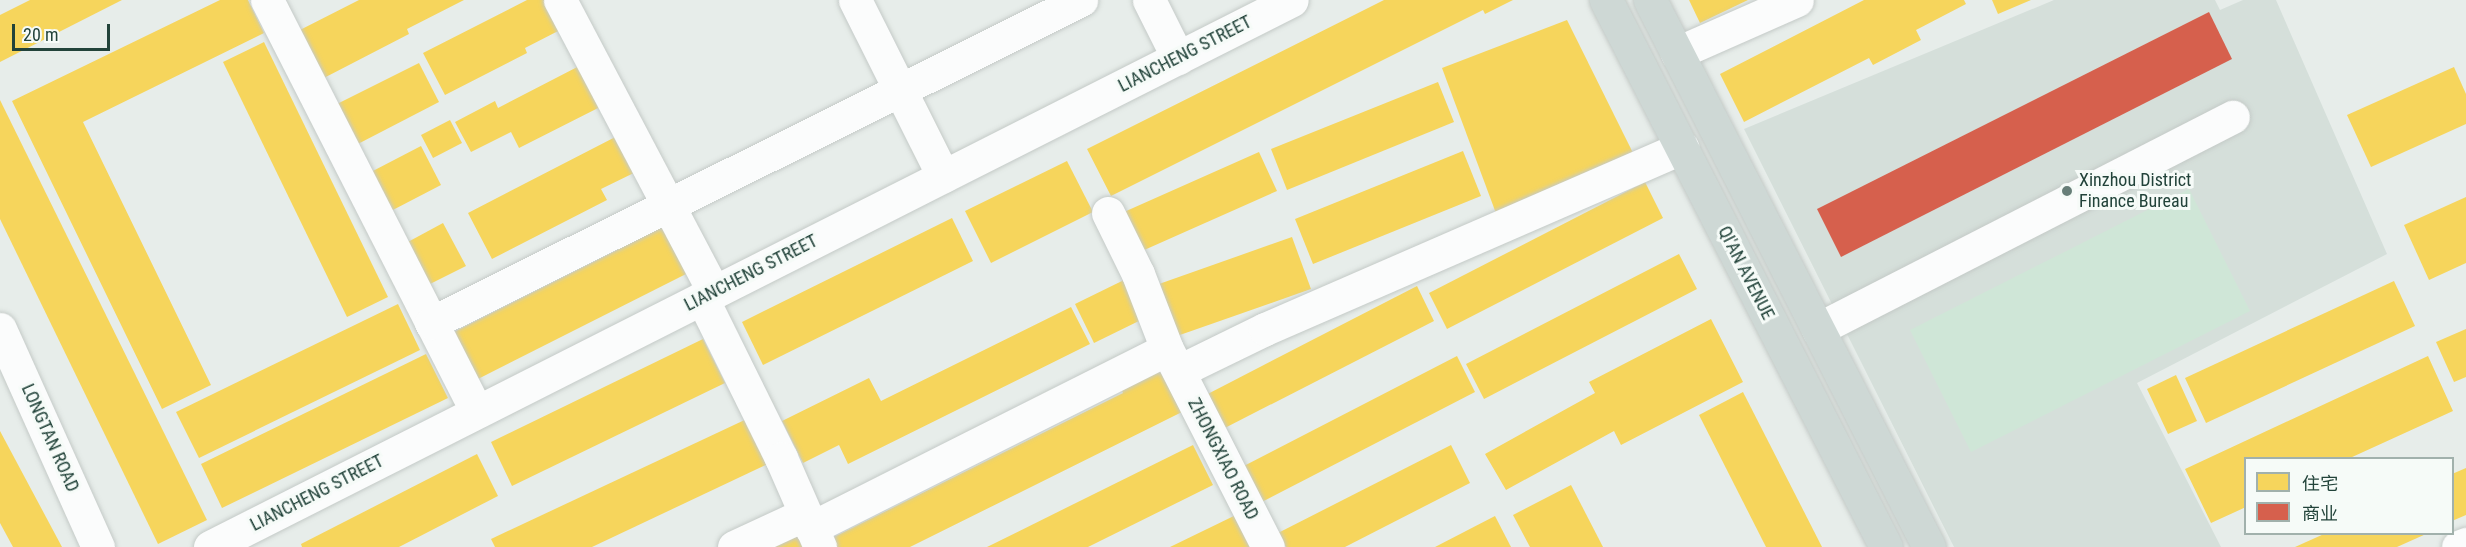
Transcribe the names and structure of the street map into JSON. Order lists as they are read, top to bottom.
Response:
{
  "streets": {
    "main road": ["QI'AN AVENUE"],
    "street": ["LIANCHENG STREET", "LONGTAN ROAD", "ZHONGXIAO ROAD"]
  },
  "places": ["Xinzhou District Finance Bureau"],
  "legend": ["住宅", "商业"],
  "scale_bar": "20 m"
}
